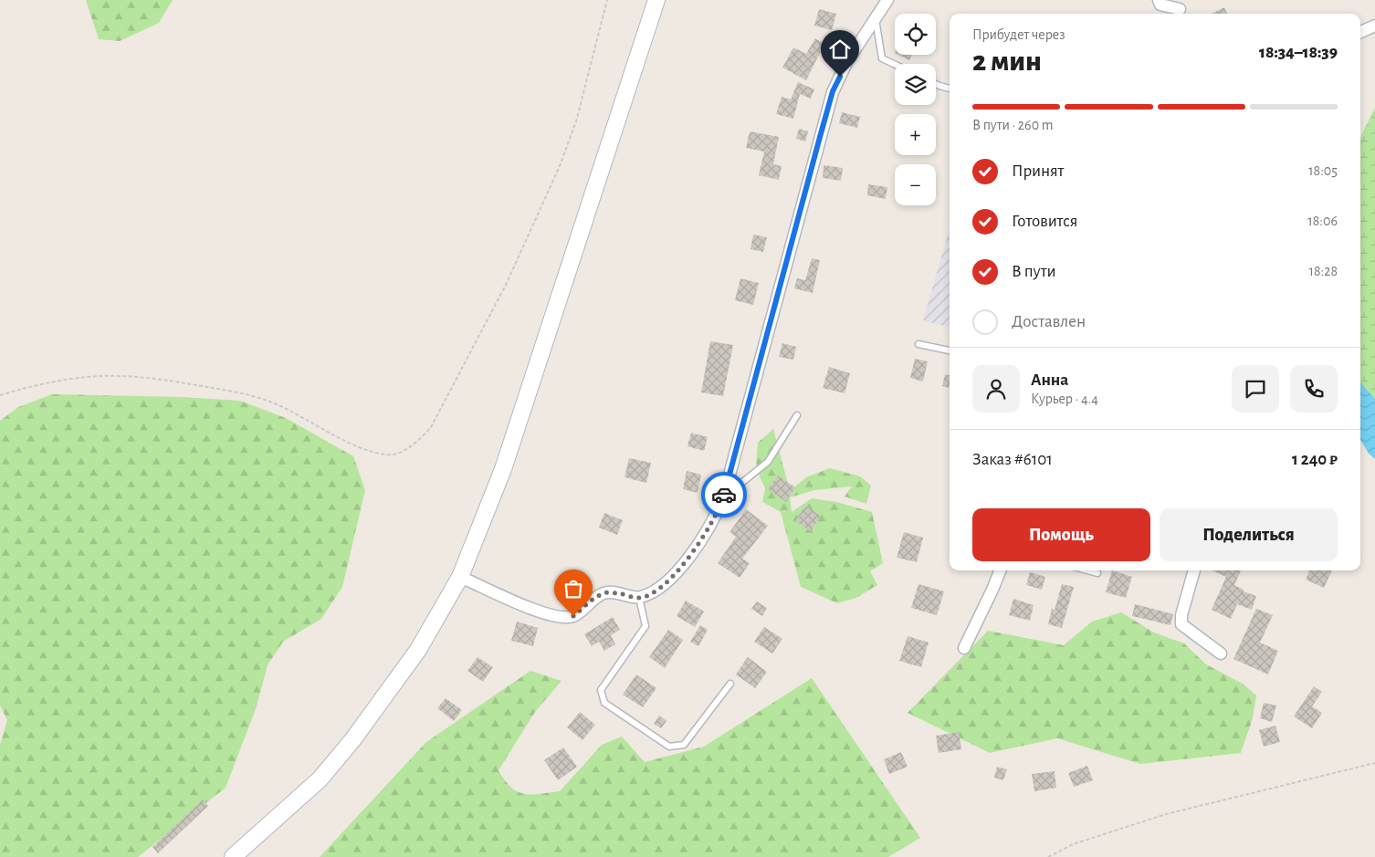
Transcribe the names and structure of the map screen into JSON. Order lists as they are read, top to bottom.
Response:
{
  "page": {
    "map_buttons": ["+", "−"],
    "heading": ["2 мин", "Прибудет через", "18:34–18:39"],
    "panel": [
      "Анна",
      "Курьер · 4.4",
      "Заказ #6101",
      "1 240 ₽"
    ],
    "bar": "В пути · 260 m",
    "list": [
      ["Принят", "18:05"],
      ["Готовится", "18:06"],
      ["В пути", "18:28"],
      "Доставлен"
    ],
    "buttons": ["Помощь", "Поделиться"]
  }
}
